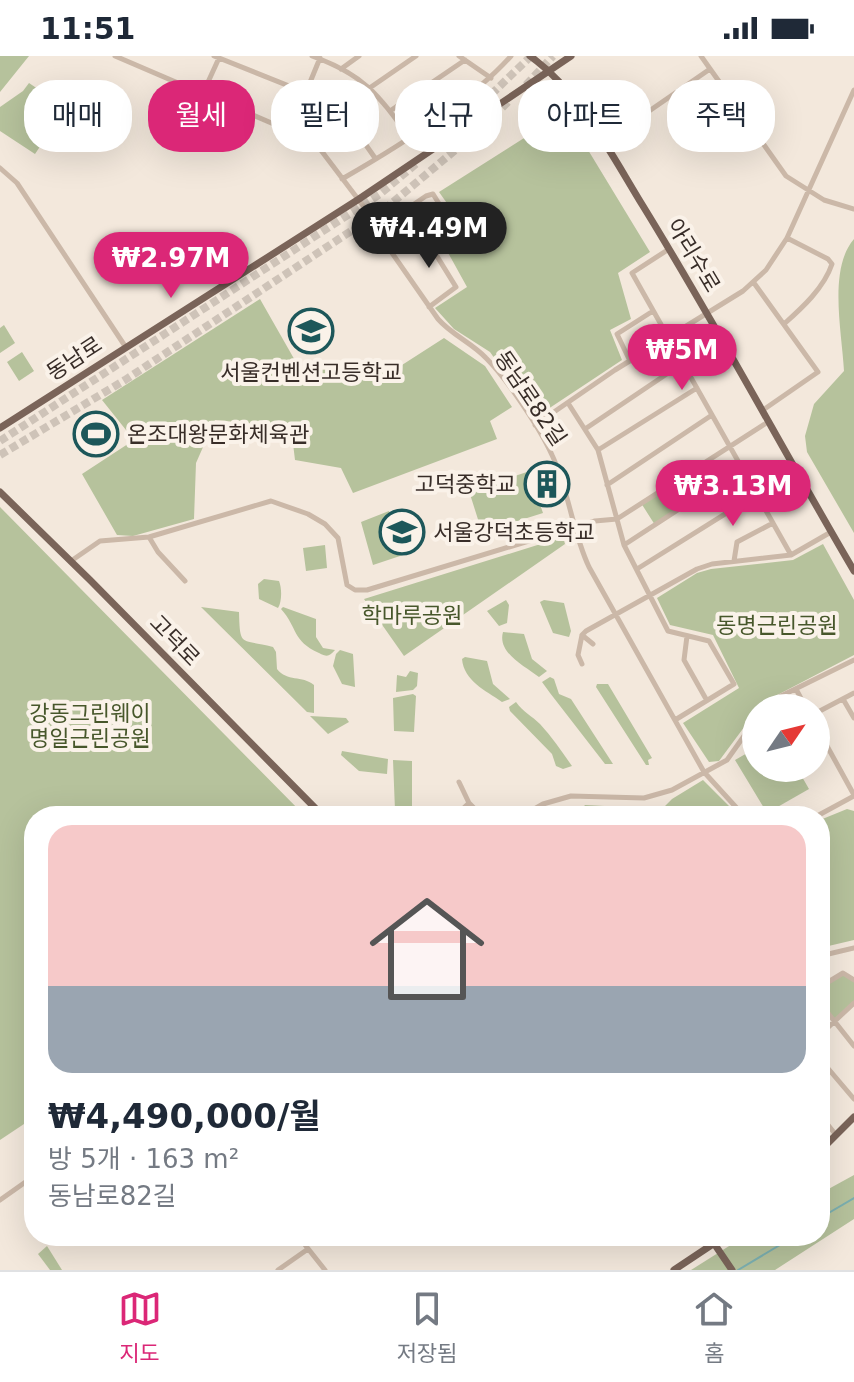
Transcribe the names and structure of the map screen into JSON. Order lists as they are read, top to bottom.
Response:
{
  "streets": {
    "main road": ["아리수로", "동남로", "고덕로"],
    "street": ["동남로82길"]
  },
  "crossings": [
    ["아리수로", "동남로"],
    ["동남로", "동남로82길"]
  ],
  "parks": ["학마루공원", "동명근린공원", "강동그린웨이 명일근린공원"],
  "places": {
    "school or university": ["서울컨벤션고등학교", "서울강덕초등학교"],
    "sports": ["온조대왕문화체육관"],
    "building": ["고덕중학교"]
  },
  "north": "top right",
  "page": {
    "status": "11:51",
    "chip": [
      "매매",
      "월세",
      "필터",
      "신규",
      "아파트",
      "주택"
    ],
    "price": [
      "₩4.49M",
      "₩2.97M",
      "₩5M",
      "₩3.13M"
    ],
    "list": [
      {
        "name": "₩4,490,000/월",
        "note": "방 5개 · 163 m² · 동남로82길"
      }
    ],
    "tabs": ["지도", "저장됨", "홈"]
  }
}
